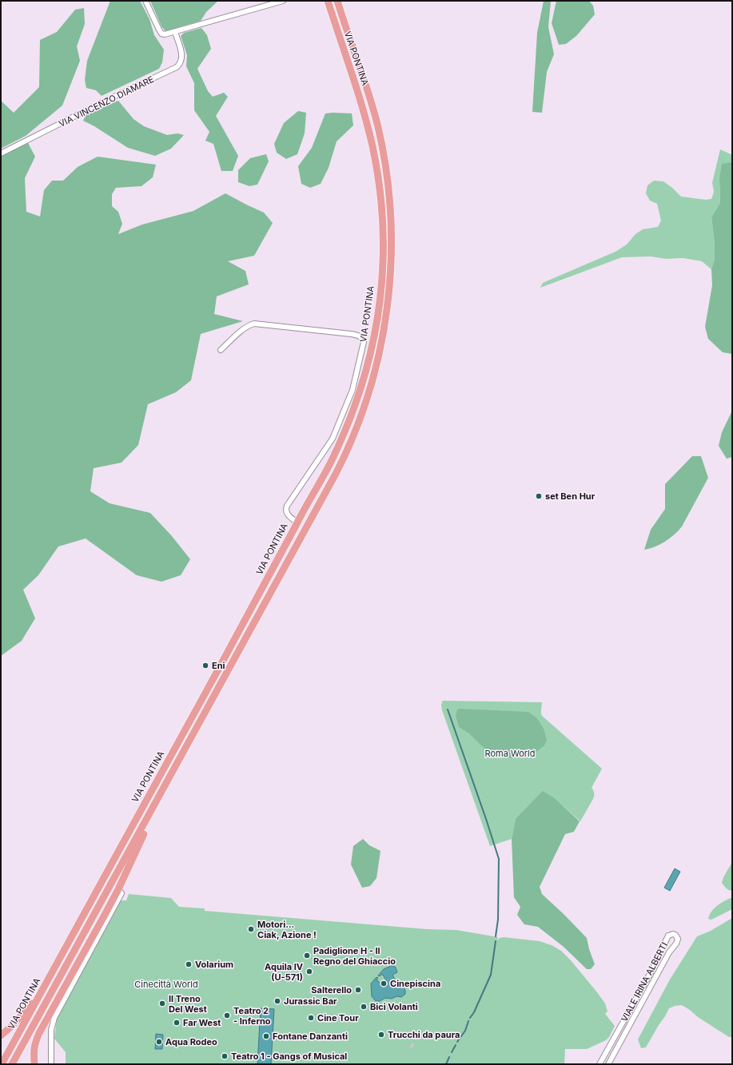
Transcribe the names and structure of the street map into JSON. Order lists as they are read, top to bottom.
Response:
{
  "streets": {
    "highway": ["VIA PONTINA"],
    "street": ["VIA VINCENZO DIAMARE", "VIALE IRINA ALBERTI"]
  },
  "parks": ["Roma World", "Cinecittà World"],
  "places": [
    "set Ben Hur",
    "Eni",
    "Motori... Ciak, Azione !",
    "Padiglione H - Il Regno del Ghiaccio",
    "Volarium",
    "Aquila IV (U-571)",
    "Cinepiscina",
    "Salterello",
    "Jurassic Bar",
    "Il Treno Del West",
    "Bici Volanti",
    "Teatro 2 - Inferno",
    "Cine Tour",
    "Far West",
    "Trucchi da paura",
    "Fontane Danzanti",
    "Aqua Rodeo",
    "Teatro 1 - Gangs of Musical"
  ]
}
